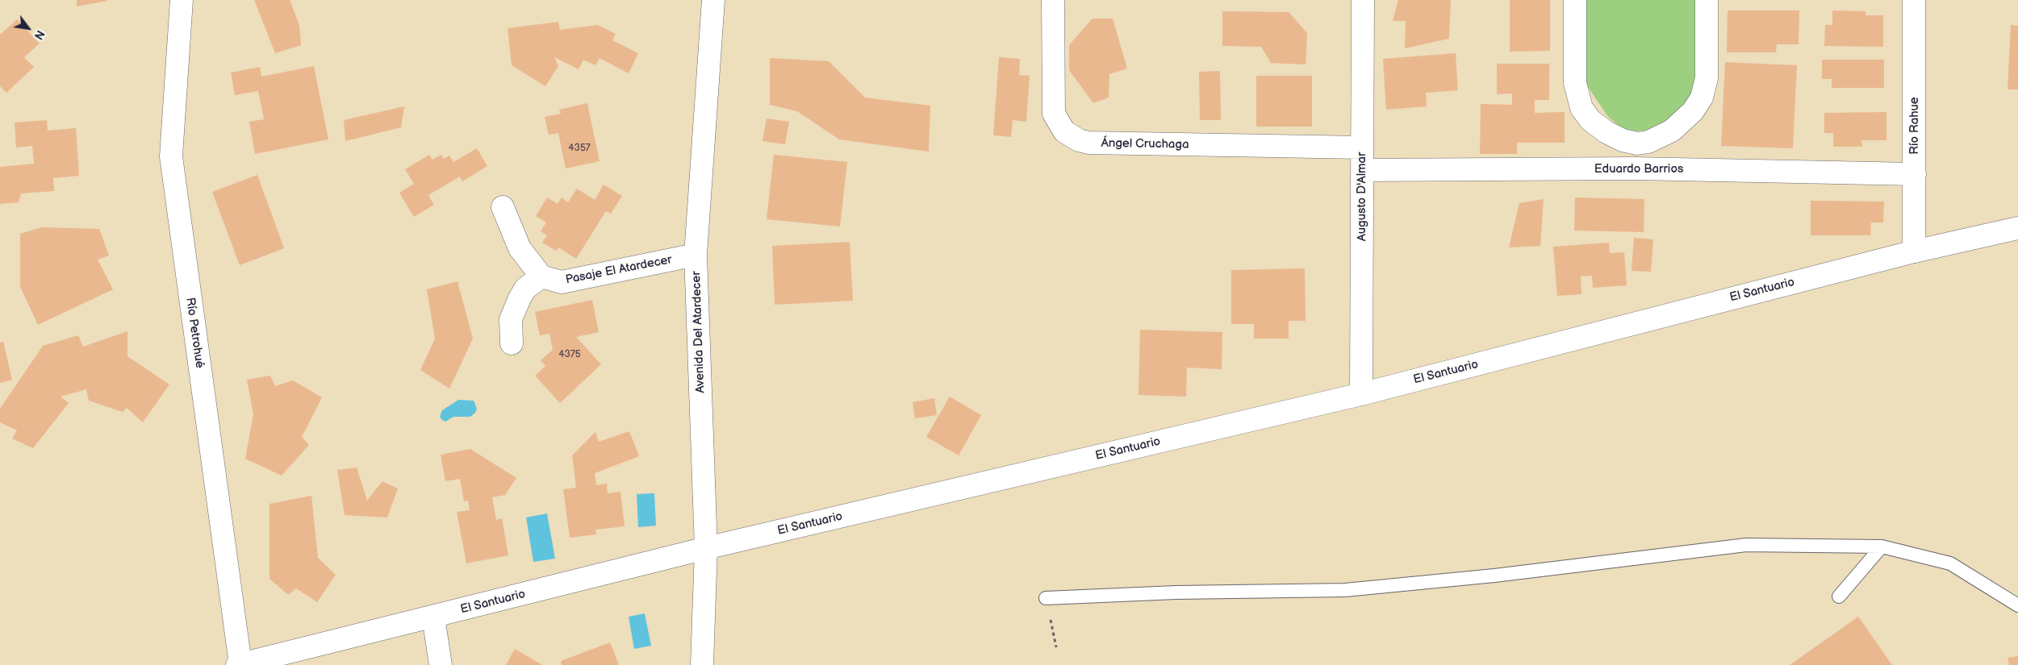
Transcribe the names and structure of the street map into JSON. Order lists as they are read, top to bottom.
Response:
{
  "streets": {
    "street": [
      "Río Rahue",
      "Ángel Cruchaga",
      "Eduardo Barrios",
      "Augusto D'Almar",
      "Pasaje El Atardecer",
      "El Santuario",
      "Avenida Del Atardecer",
      "Río Petrohué"
    ]
  },
  "crossings": [
    ["Río Rahue", "Eduardo Barrios"],
    ["Río Rahue", "El Santuario"],
    ["Ángel Cruchaga", "Augusto D'Almar"],
    ["Eduardo Barrios", "Augusto D'Almar"],
    ["Augusto D'Almar", "El Santuario"],
    ["Pasaje El Atardecer", "Avenida Del Atardecer"],
    ["El Santuario", "Avenida Del Atardecer"],
    ["El Santuario", "Río Petrohué"]
  ],
  "house_numbers": ["4357", "4375"],
  "north": "bottom right"
}
